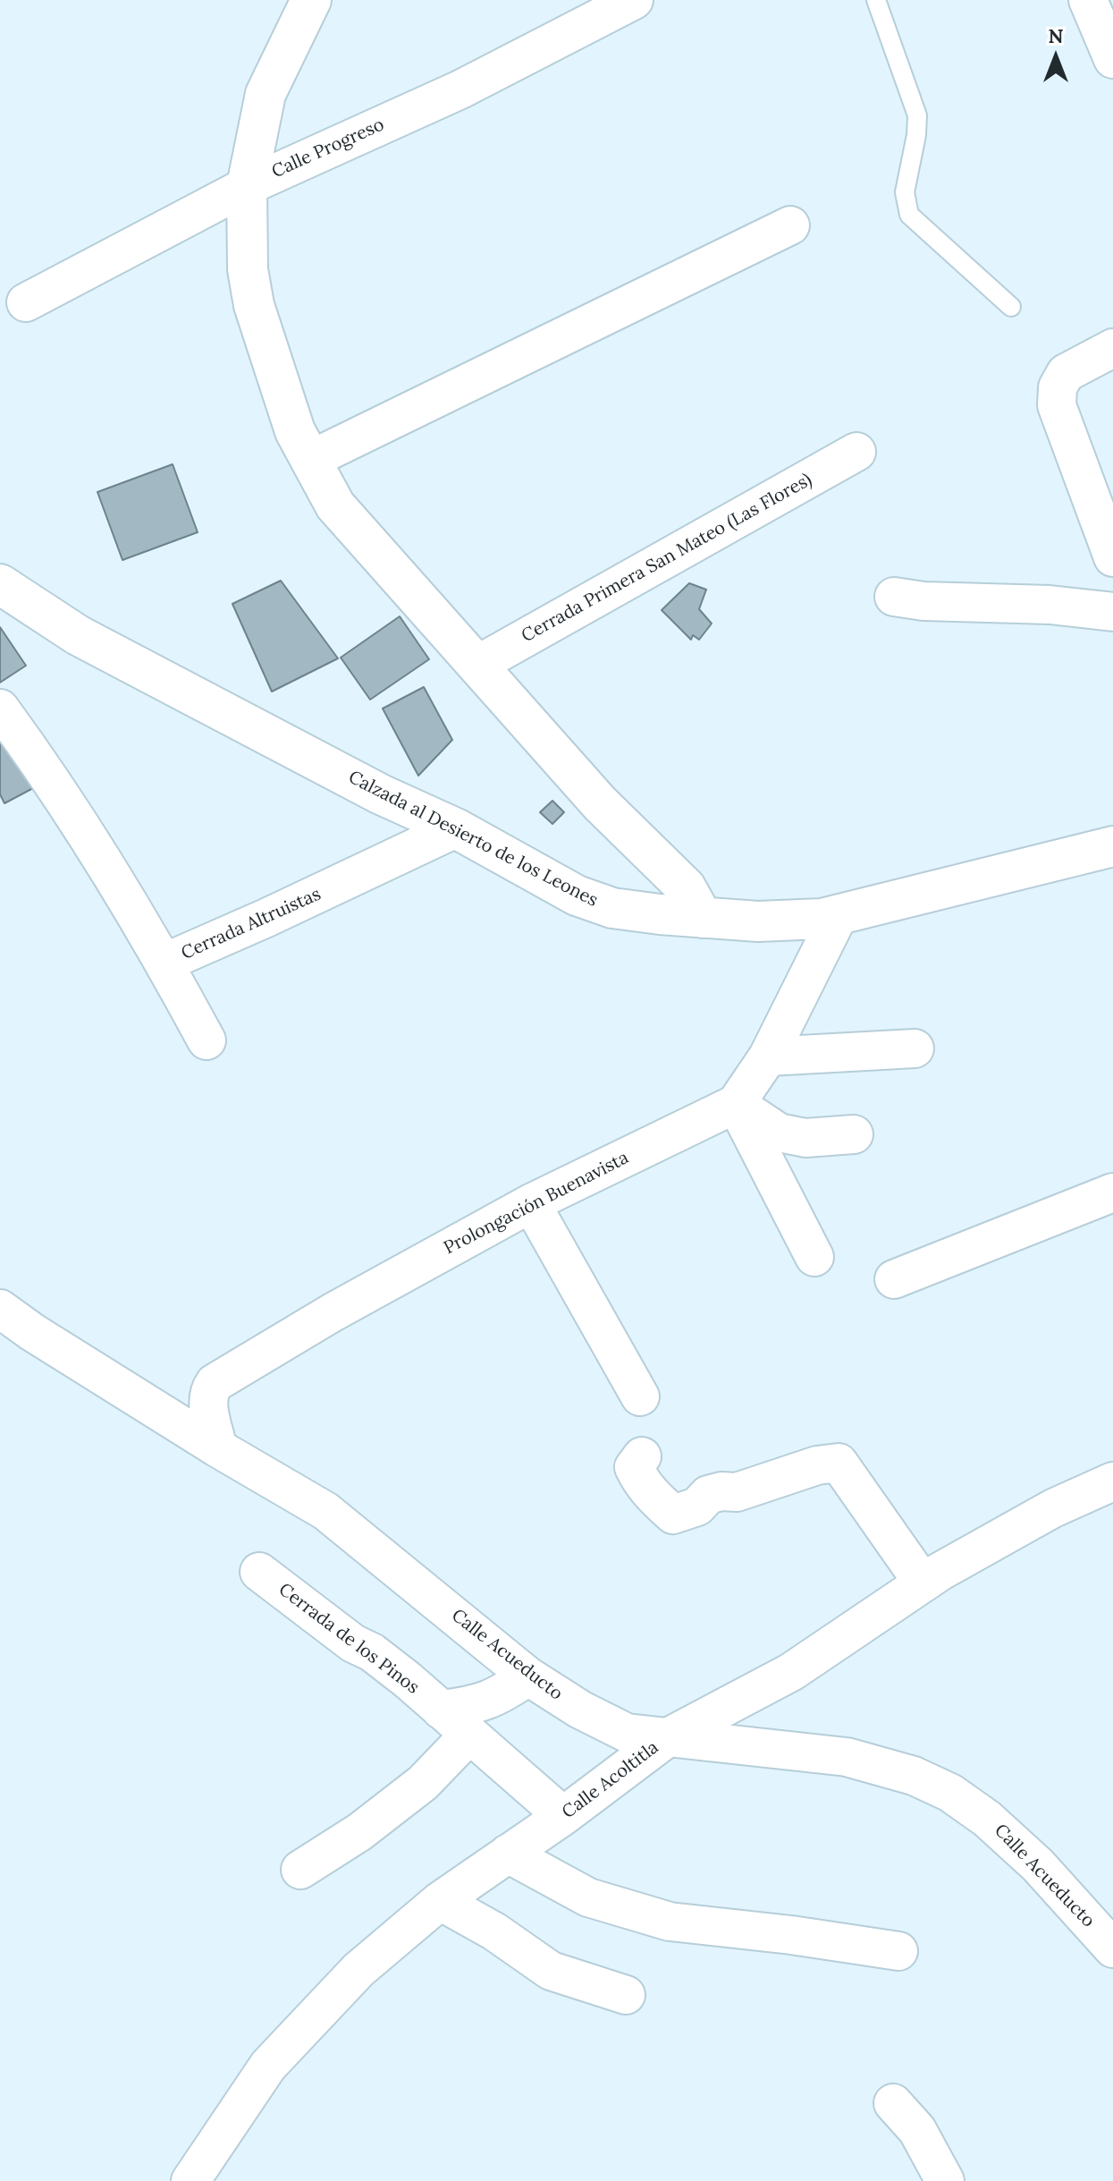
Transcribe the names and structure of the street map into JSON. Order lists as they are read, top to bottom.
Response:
{
  "streets": {
    "street": [
      "Calle Progreso",
      "Cerrada Primera San Mateo (Las Flores)",
      "Calzada al Desierto de los Leones",
      "Cerrada Altruistas",
      "Prolongación Buenavista",
      "Cerrada de los Pinos",
      "Calle Acueducto",
      "Calle Acoltitla"
    ]
  },
  "crossings": [
    ["Calzada al Desierto de los Leones", "Cerrada Altruistas"],
    ["Calzada al Desierto de los Leones", "Prolongación Buenavista"],
    ["Prolongación Buenavista", "Calle Acueducto"],
    ["Cerrada de los Pinos", "Calle Acoltitla"],
    ["Calle Acueducto", "Calle Acoltitla"]
  ],
  "north": "top"
}
